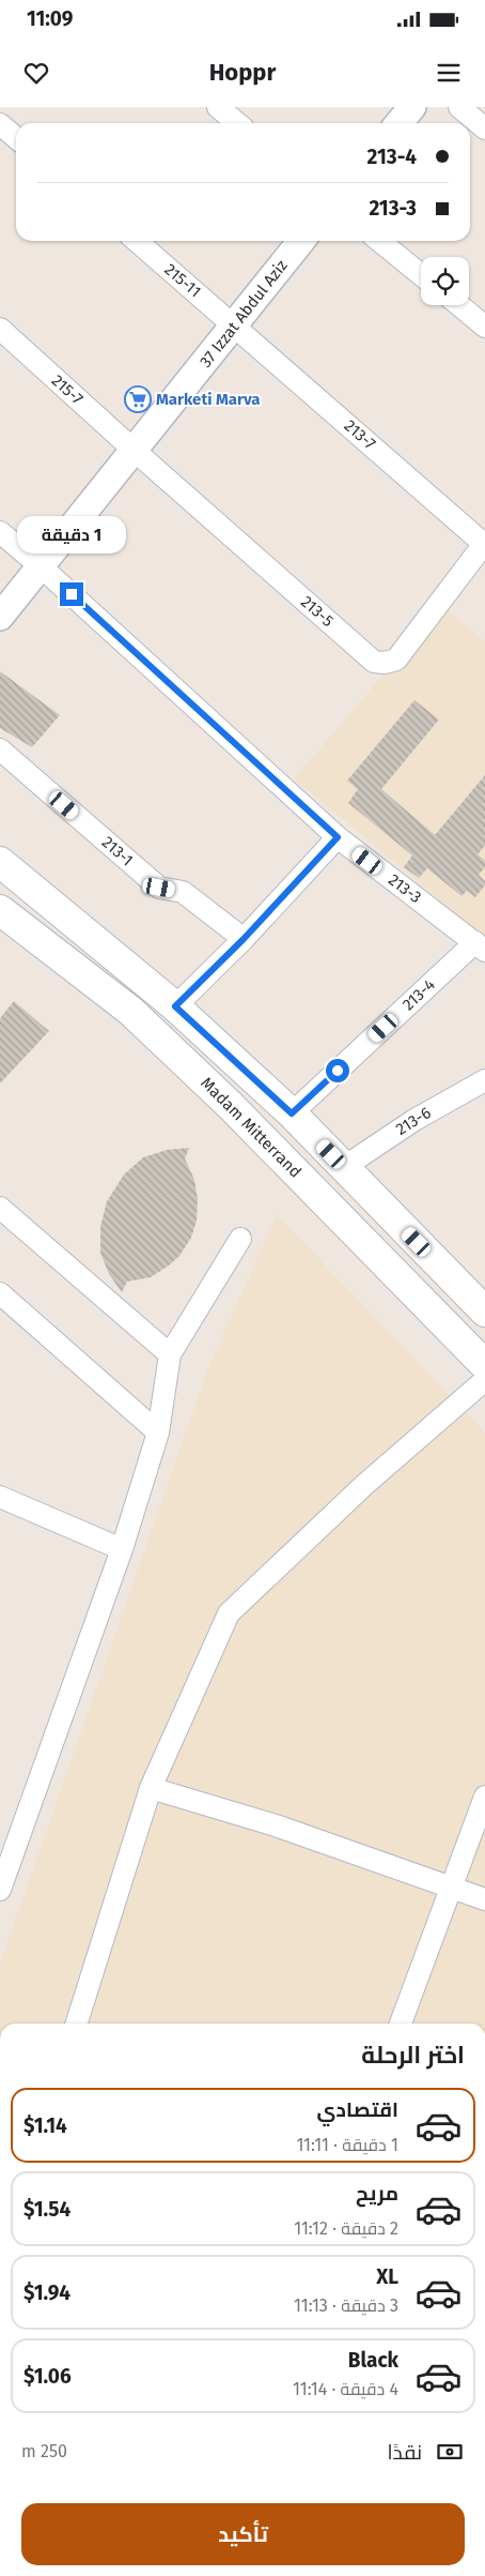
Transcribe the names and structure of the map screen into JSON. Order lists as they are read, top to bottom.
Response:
{
  "streets": {
    "main road": ["Madam Mitterrand"],
    "street": [
      "215-11",
      "37 Izzat Abdul Aziz",
      "215-7",
      "213-7",
      "213-5",
      "213-1",
      "213-3",
      "213-4",
      "213-6"
    ]
  },
  "crossings": [
    ["215-11", "37 Izzat Abdul Aziz"],
    ["215-11", "213-7"],
    ["37 Izzat Abdul Aziz", "215-7"],
    ["37 Izzat Abdul Aziz", "213-7"],
    ["37 Izzat Abdul Aziz", "213-5"],
    ["37 Izzat Abdul Aziz", "213-3"],
    ["215-7", "213-5"],
    ["213-7", "213-5"],
    ["213-3", "213-4"]
  ],
  "places": {
    "supermarket": ["Marketi Marva"]
  },
  "page": {
    "status": "11:09",
    "header": "Hoppr",
    "banner": ["213-4", "213-3"],
    "bubble": "1 دقيقة",
    "heading": "اختر الرحلة",
    "list": [
      {
        "name": "اقتصادي",
        "note": "1 دقيقة · 11:11",
        "value": "$1.14"
      },
      {
        "name": "مريح",
        "note": "2 دقيقة · 11:12",
        "value": "$1.54"
      },
      {
        "name": "XL",
        "note": "3 دقيقة · 11:13",
        "value": "$1.94"
      },
      {
        "name": "Black",
        "note": "4 دقيقة · 11:14",
        "value": "$1.06"
      }
    ],
    "pay": ["نقدًا", "250 m"],
    "buttons": "تأكيد"
  }
}
